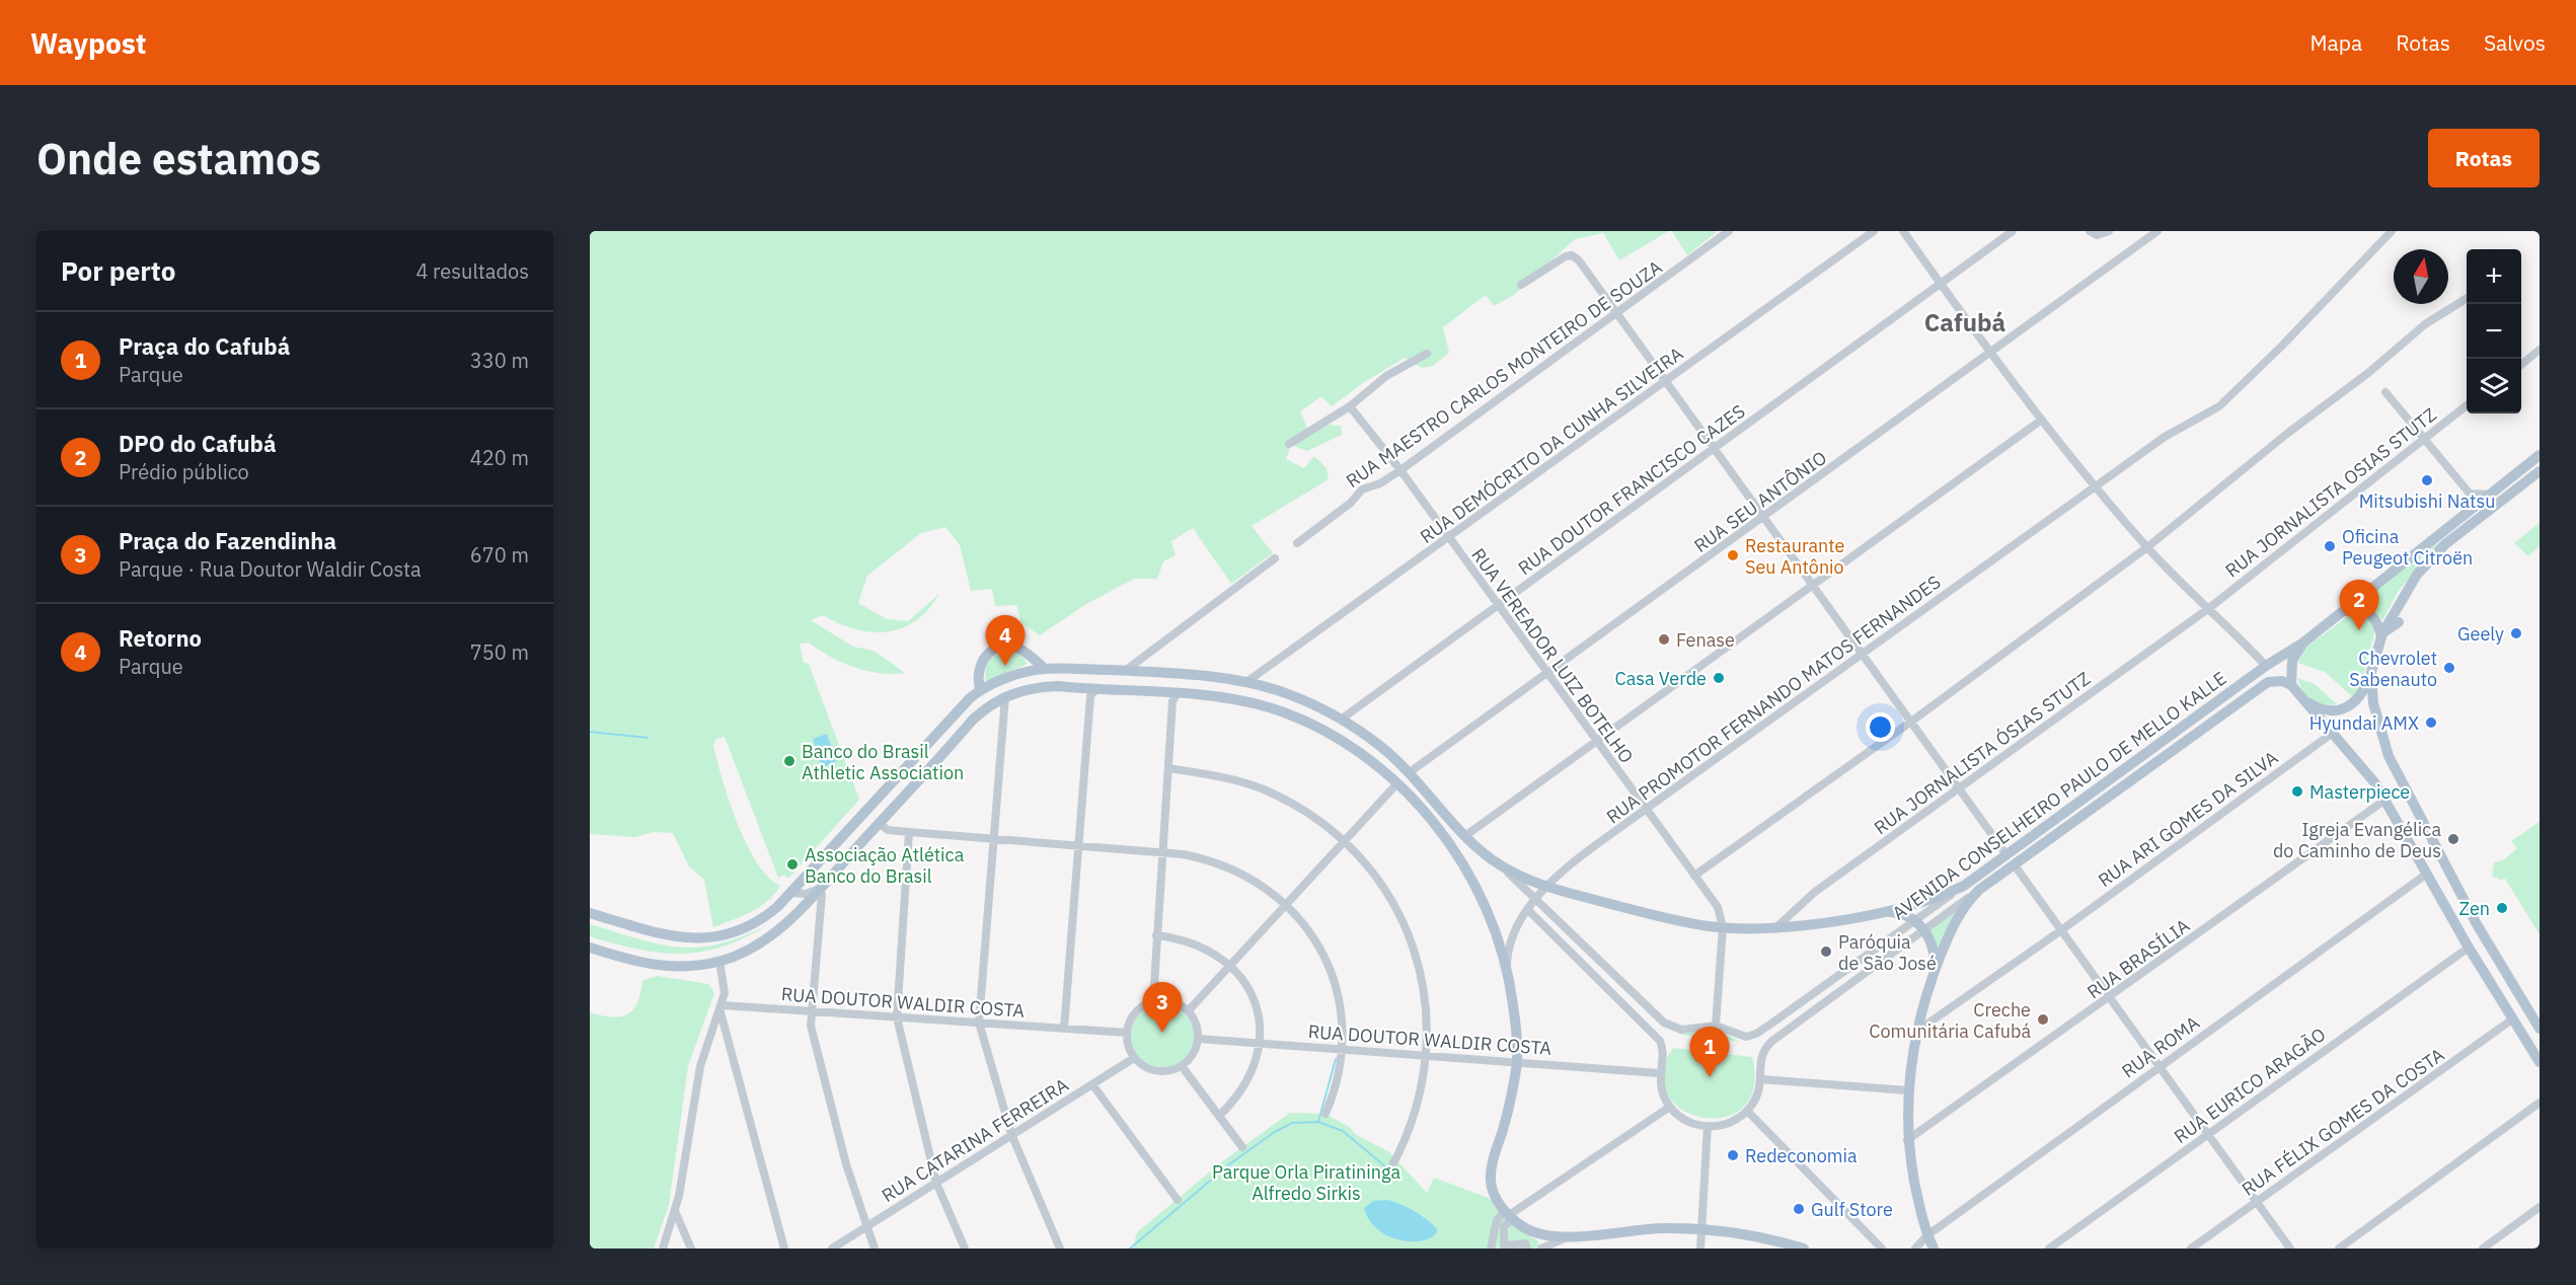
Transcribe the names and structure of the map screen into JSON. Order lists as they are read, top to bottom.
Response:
{
  "streets": {
    "main road": ["AVENIDA CONSELHEIRO PAULO DE MELLO KALLE"],
    "street": [
      "RUA MAESTRO CARLOS MONTEIRO DE SOUZA",
      "RUA DEMÓCRITO DA CUNHA SILVEIRA",
      "RUA DOUTOR FRANCISCO CAZES",
      "RUA JORNALISTA OSIAS STUTZ",
      "RUA SEU ANTÔNIO",
      "RUA VEREADOR LUIZ BOTELHO",
      "RUA PROMOTOR FERNANDO MATOS FERNANDES",
      "RUA JORNALISTA ÓSIAS STUTZ",
      "RUA ARI GOMES DA SILVA",
      "RUA BRASÍLIA",
      "RUA DOUTOR WALDIR COSTA",
      "RUA ROMA",
      "RUA EURICO ARAGÃO",
      "RUA FÉLIX GOMES DA COSTA",
      "RUA CATARINA FERREIRA"
    ]
  },
  "crossings": [
    ["RUA MAESTRO CARLOS MONTEIRO DE SOUZA", "RUA VEREADOR LUIZ BOTELHO"],
    ["RUA DEMÓCRITO DA CUNHA SILVEIRA", "RUA VEREADOR LUIZ BOTELHO"],
    ["RUA DOUTOR FRANCISCO CAZES", "RUA VEREADOR LUIZ BOTELHO"],
    ["RUA JORNALISTA OSIAS STUTZ", "RUA JORNALISTA ÓSIAS STUTZ"],
    ["RUA SEU ANTÔNIO", "RUA VEREADOR LUIZ BOTELHO"],
    ["RUA VEREADOR LUIZ BOTELHO", "RUA PROMOTOR FERNANDO MATOS FERNANDES"],
    ["RUA DOUTOR WALDIR COSTA", "RUA CATARINA FERREIRA"]
  ],
  "districts": ["Cafubá"],
  "parks": ["Parque Orla Piratininga Alfredo Sirkis"],
  "places": [
    "Mitsubishi Natsu",
    "Oficina Peugeot Citroën",
    "Restaurante Seu Antônio",
    "Geely",
    "Fenase",
    "Chevrolet Sabenauto",
    "Casa Verde",
    "Hyundai AMX",
    "Banco do Brasil Athletic Association",
    "Masterpiece",
    "Igreja Evangélica do Caminho de Deus",
    "Associação Atlética Banco do Brasil",
    "Zen",
    "Paróquia de São José",
    "Creche Comunitária Cafubá",
    "Redeconomia",
    "Gulf Store"
  ],
  "north": "top",
  "page": {
    "header": "Waypost",
    "nav": ["Mapa", "Rotas", "Salvos"],
    "buttons": "Rotas",
    "title": "Onde estamos",
    "heading": ["Por perto", "4 resultados"],
    "map_buttons": ["+", "−"],
    "list": [
      {
        "mark": "1",
        "name": "Praça do Cafubá",
        "note": "Parque",
        "value": "330 m"
      },
      {
        "mark": "2",
        "name": "DPO do Cafubá",
        "note": "Prédio público",
        "value": "420 m"
      },
      {
        "mark": "3",
        "name": "Praça do Fazendinha",
        "note": "Parque · Rua Doutor Waldir Costa",
        "value": "670 m"
      },
      {
        "mark": "4",
        "name": "Retorno",
        "note": "Parque",
        "value": "750 m"
      }
    ],
    "pins": [
      "2",
      "4",
      "3",
      "1"
    ]
  }
}
